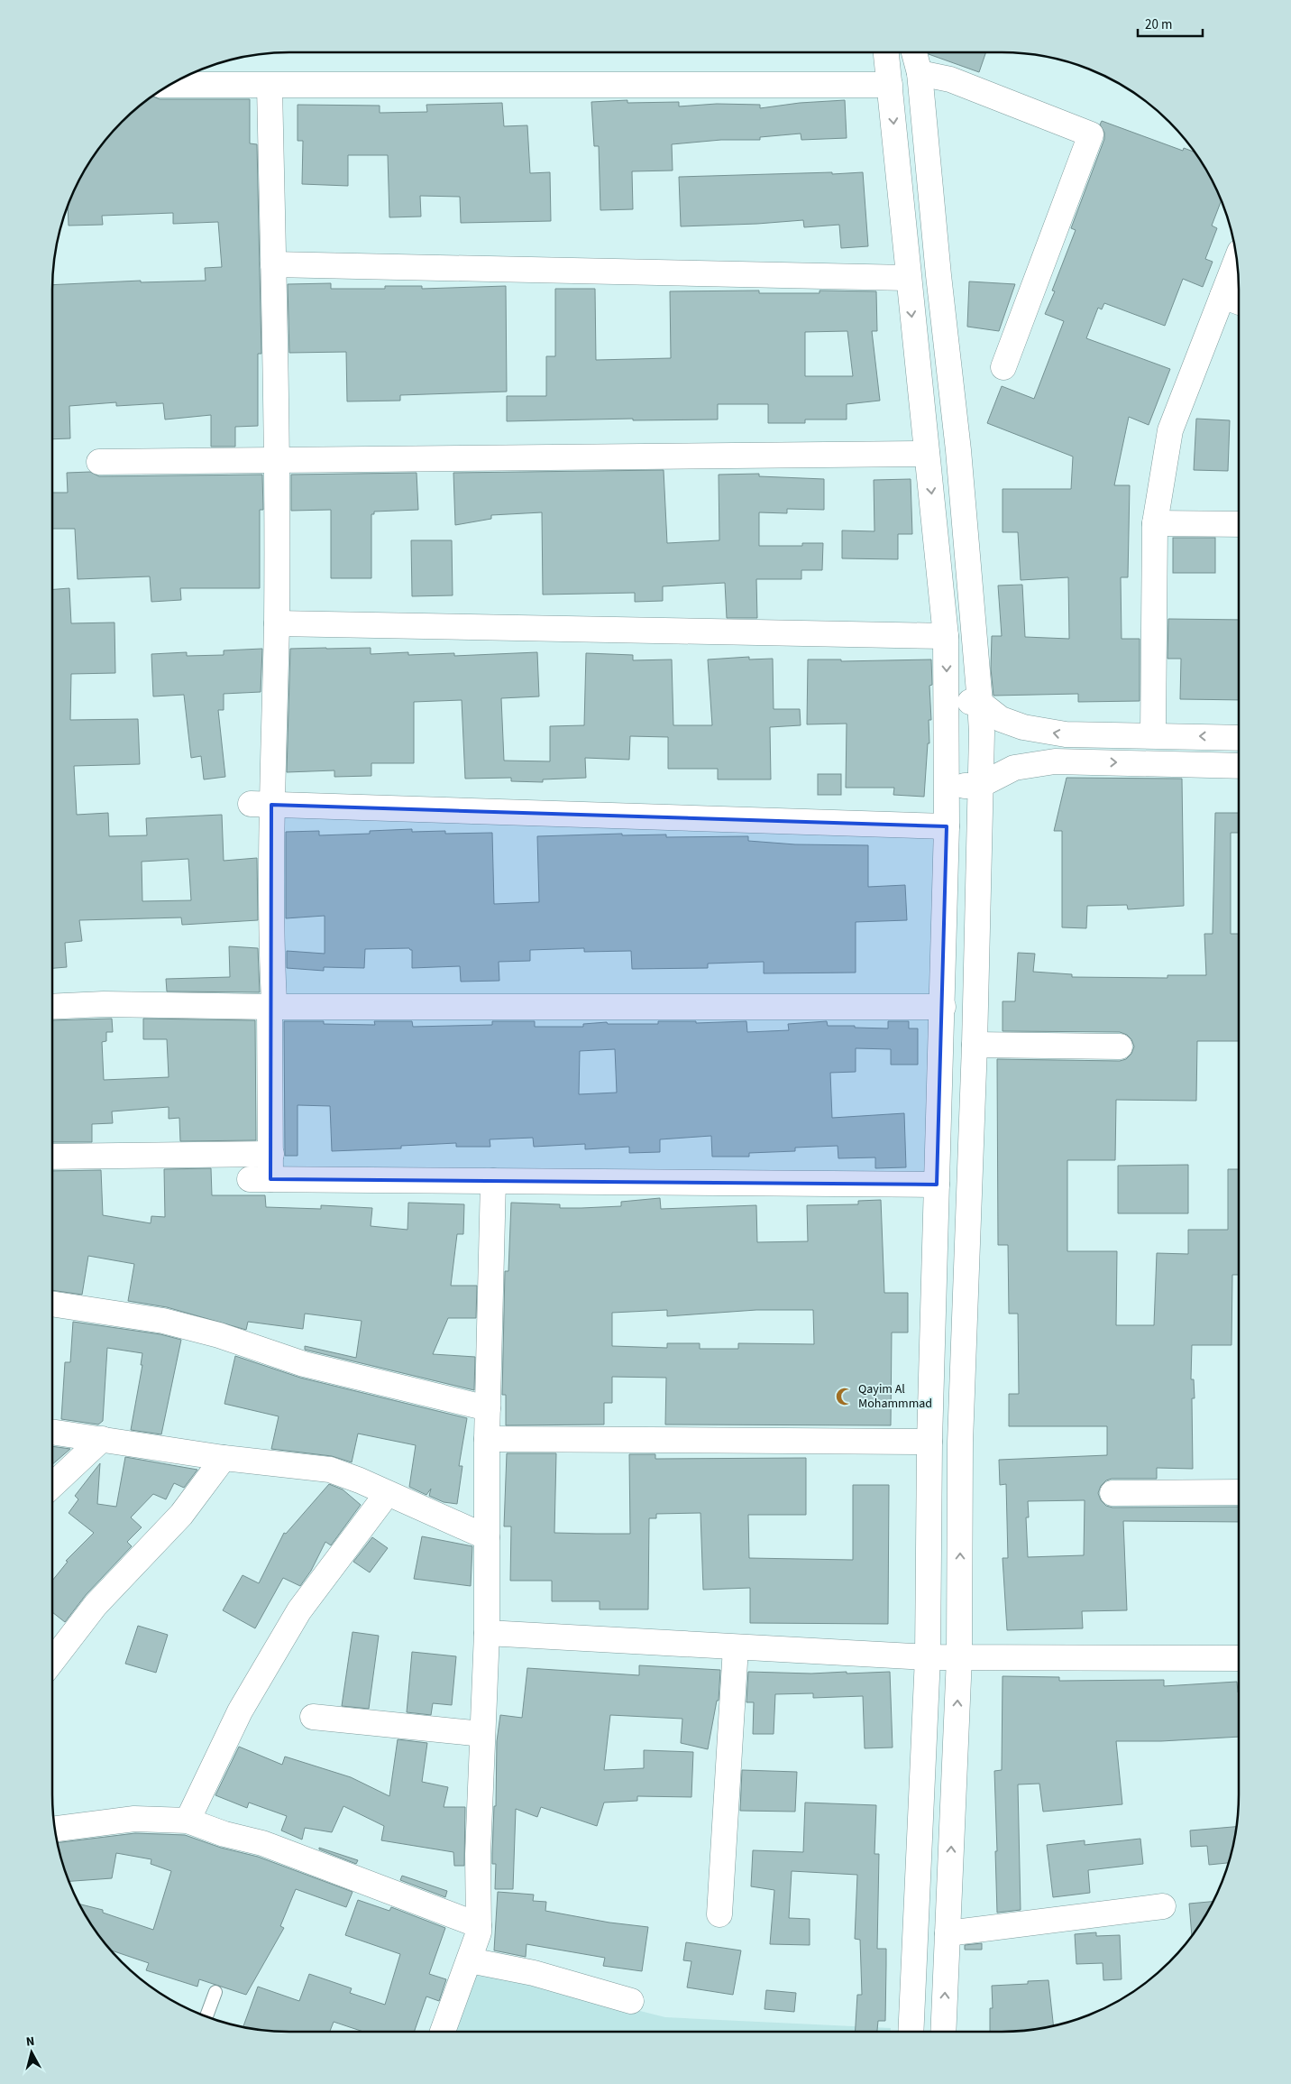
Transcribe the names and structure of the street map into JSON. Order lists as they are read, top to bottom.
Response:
{
  "places": {
    "mosque": ["Qayim Al Mohammmad"]
  },
  "scale_bar": "20 m",
  "north": "top"
}
